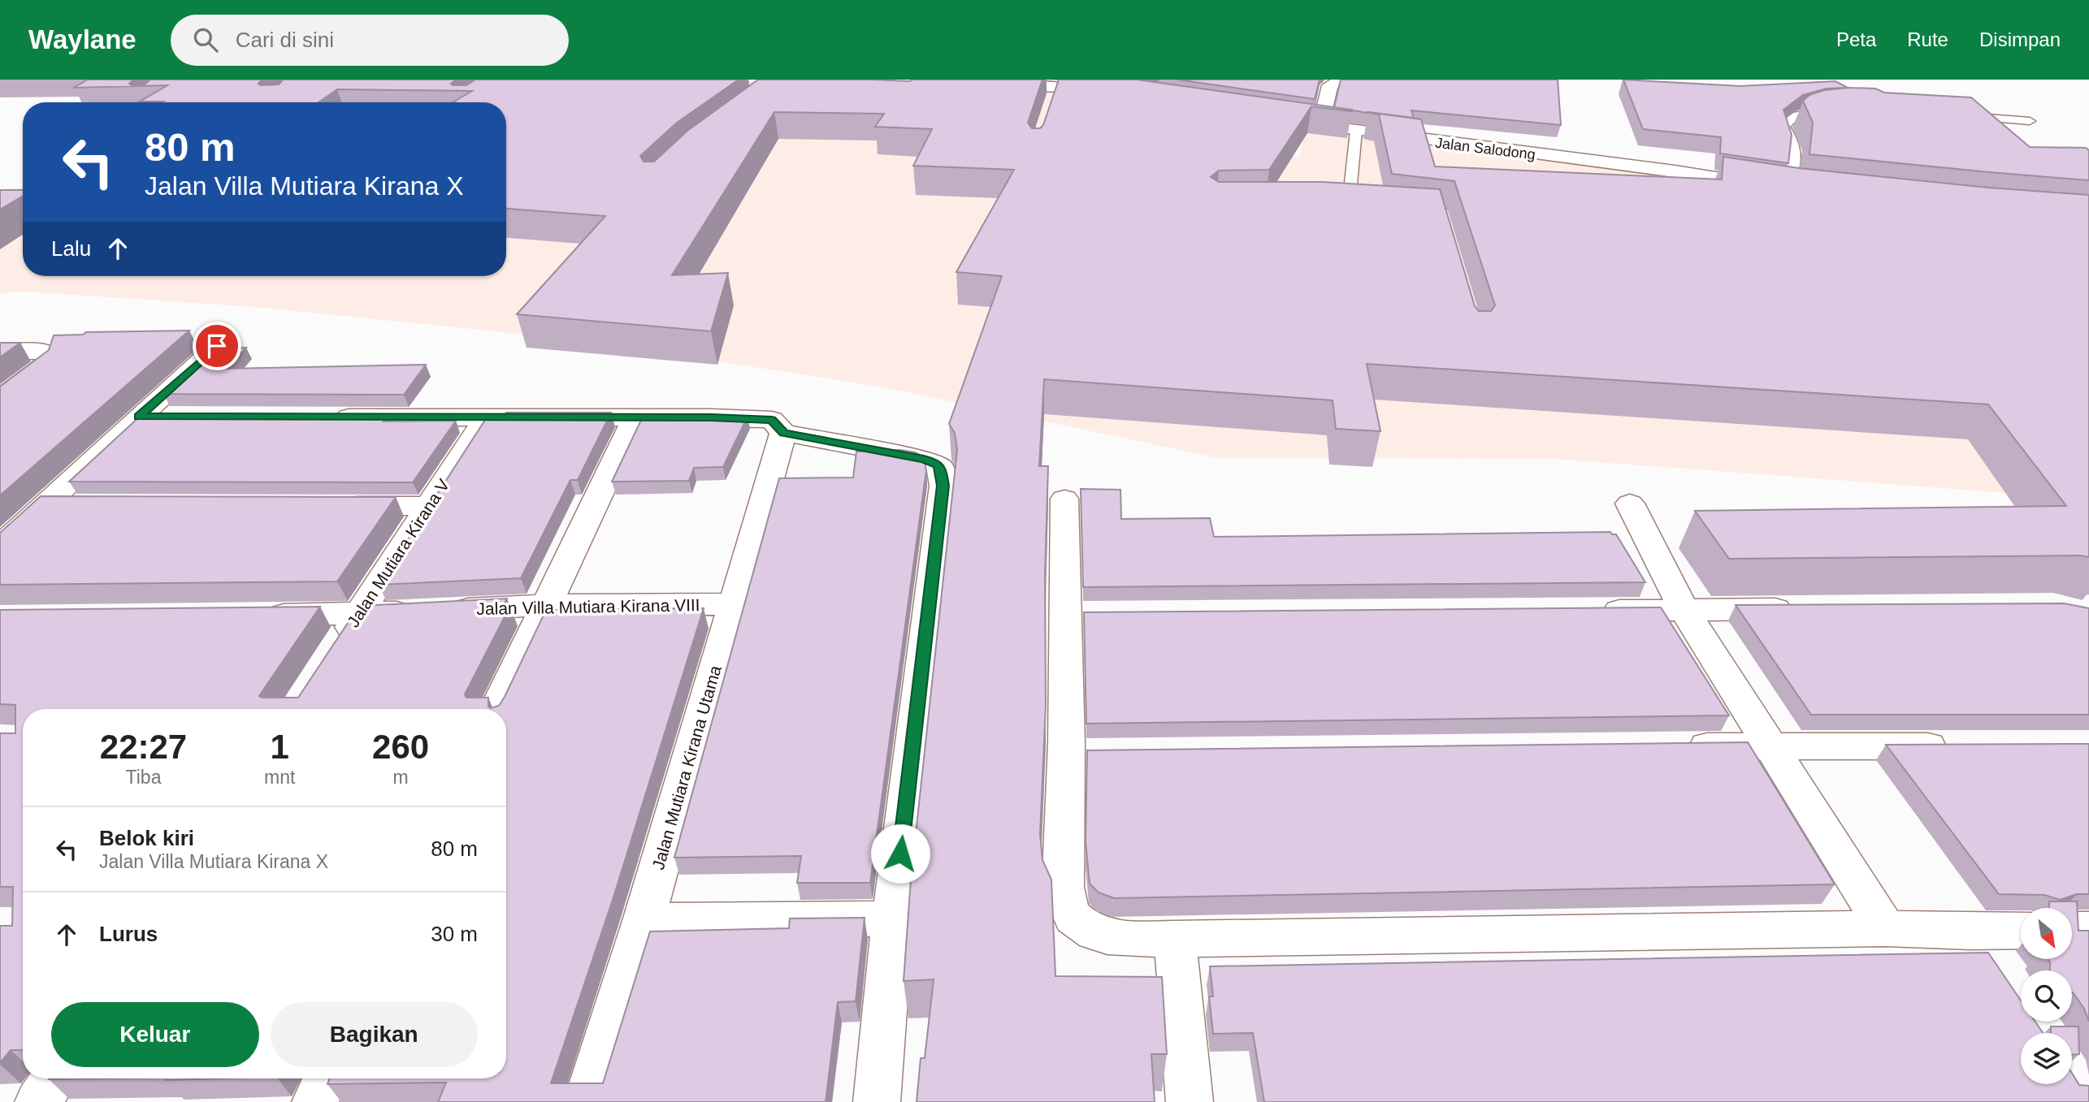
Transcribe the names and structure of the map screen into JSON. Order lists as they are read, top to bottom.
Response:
{
  "streets": {
    "street": [
      "Jalan Salodong",
      "Jalan Mutiara Kirana V",
      "Jalan Villa Mutiara Kirana VIII",
      "Jalan Mutiara Kirana Utama"
    ]
  },
  "crossings": [
    ["Jalan Mutiara Kirana V", "Jalan Villa Mutiara Kirana VIII"],
    ["Jalan Villa Mutiara Kirana VIII", "Jalan Mutiara Kirana Utama"]
  ],
  "north": "bottom right",
  "page": {
    "header": "Waylane",
    "search": "Cari di sini",
    "nav": ["Peta", "Rute", "Disimpan"],
    "turn": ["80 m", "Jalan Villa Mutiara Kirana X"],
    "then": "Lalu",
    "eta": [
      "22:27",
      "Tiba",
      "1",
      "mnt",
      "260",
      "m"
    ],
    "list": [
      {
        "name": "Belok kiri",
        "note": "Jalan Villa Mutiara Kirana X",
        "value": "80 m"
      },
      {
        "name": "Lurus",
        "value": "30 m"
      }
    ],
    "buttons": ["Keluar", "Bagikan"]
  }
}
